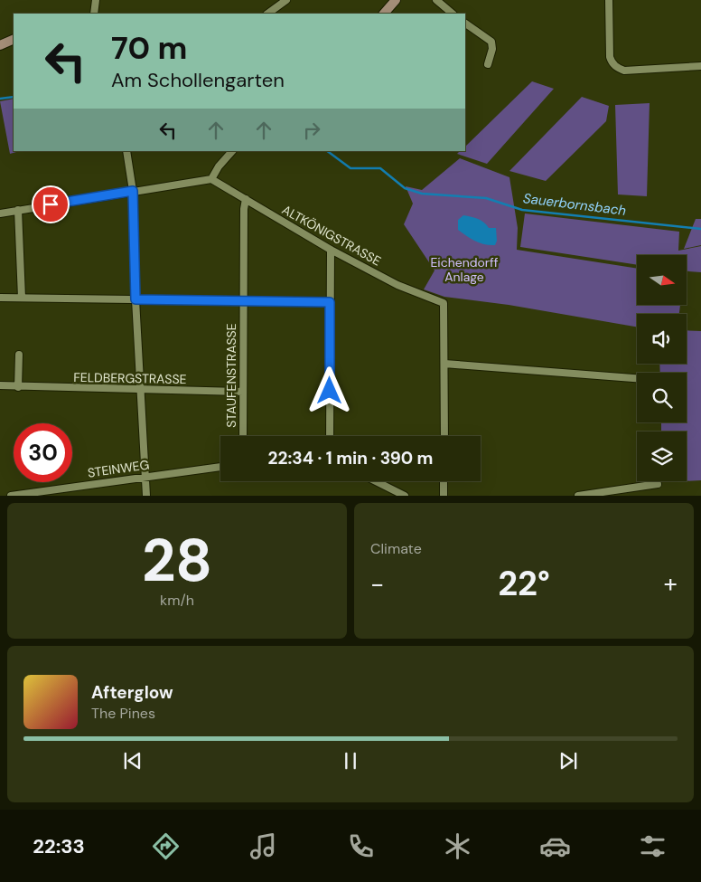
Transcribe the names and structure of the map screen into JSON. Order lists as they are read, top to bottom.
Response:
{
  "streets": {
    "street": [
      "ALTKÖNIGSTRASSE",
      "STAUFENSTRASSE",
      "FELDBERGSTRASSE",
      "STEINWEG"
    ]
  },
  "crossings": [
    ["ALTKÖNIGSTRASSE", "STAUFENSTRASSE"],
    ["STAUFENSTRASSE", "FELDBERGSTRASSE"]
  ],
  "water": ["Sauerbornsbach"],
  "parks": ["Eichendorff Anlage"],
  "north": "right",
  "page": {
    "turn": ["70 m", "Am Schollengarten"],
    "limit": "30",
    "trip": "22:34 · 1 min · 390 m",
    "tile": [
      ["28", "km/h"],
      "Climate"
    ],
    "heat": ["−", "22°", "+"],
    "song": ["Afterglow", "The Pines"],
    "tabs": "22:33"
  }
}
